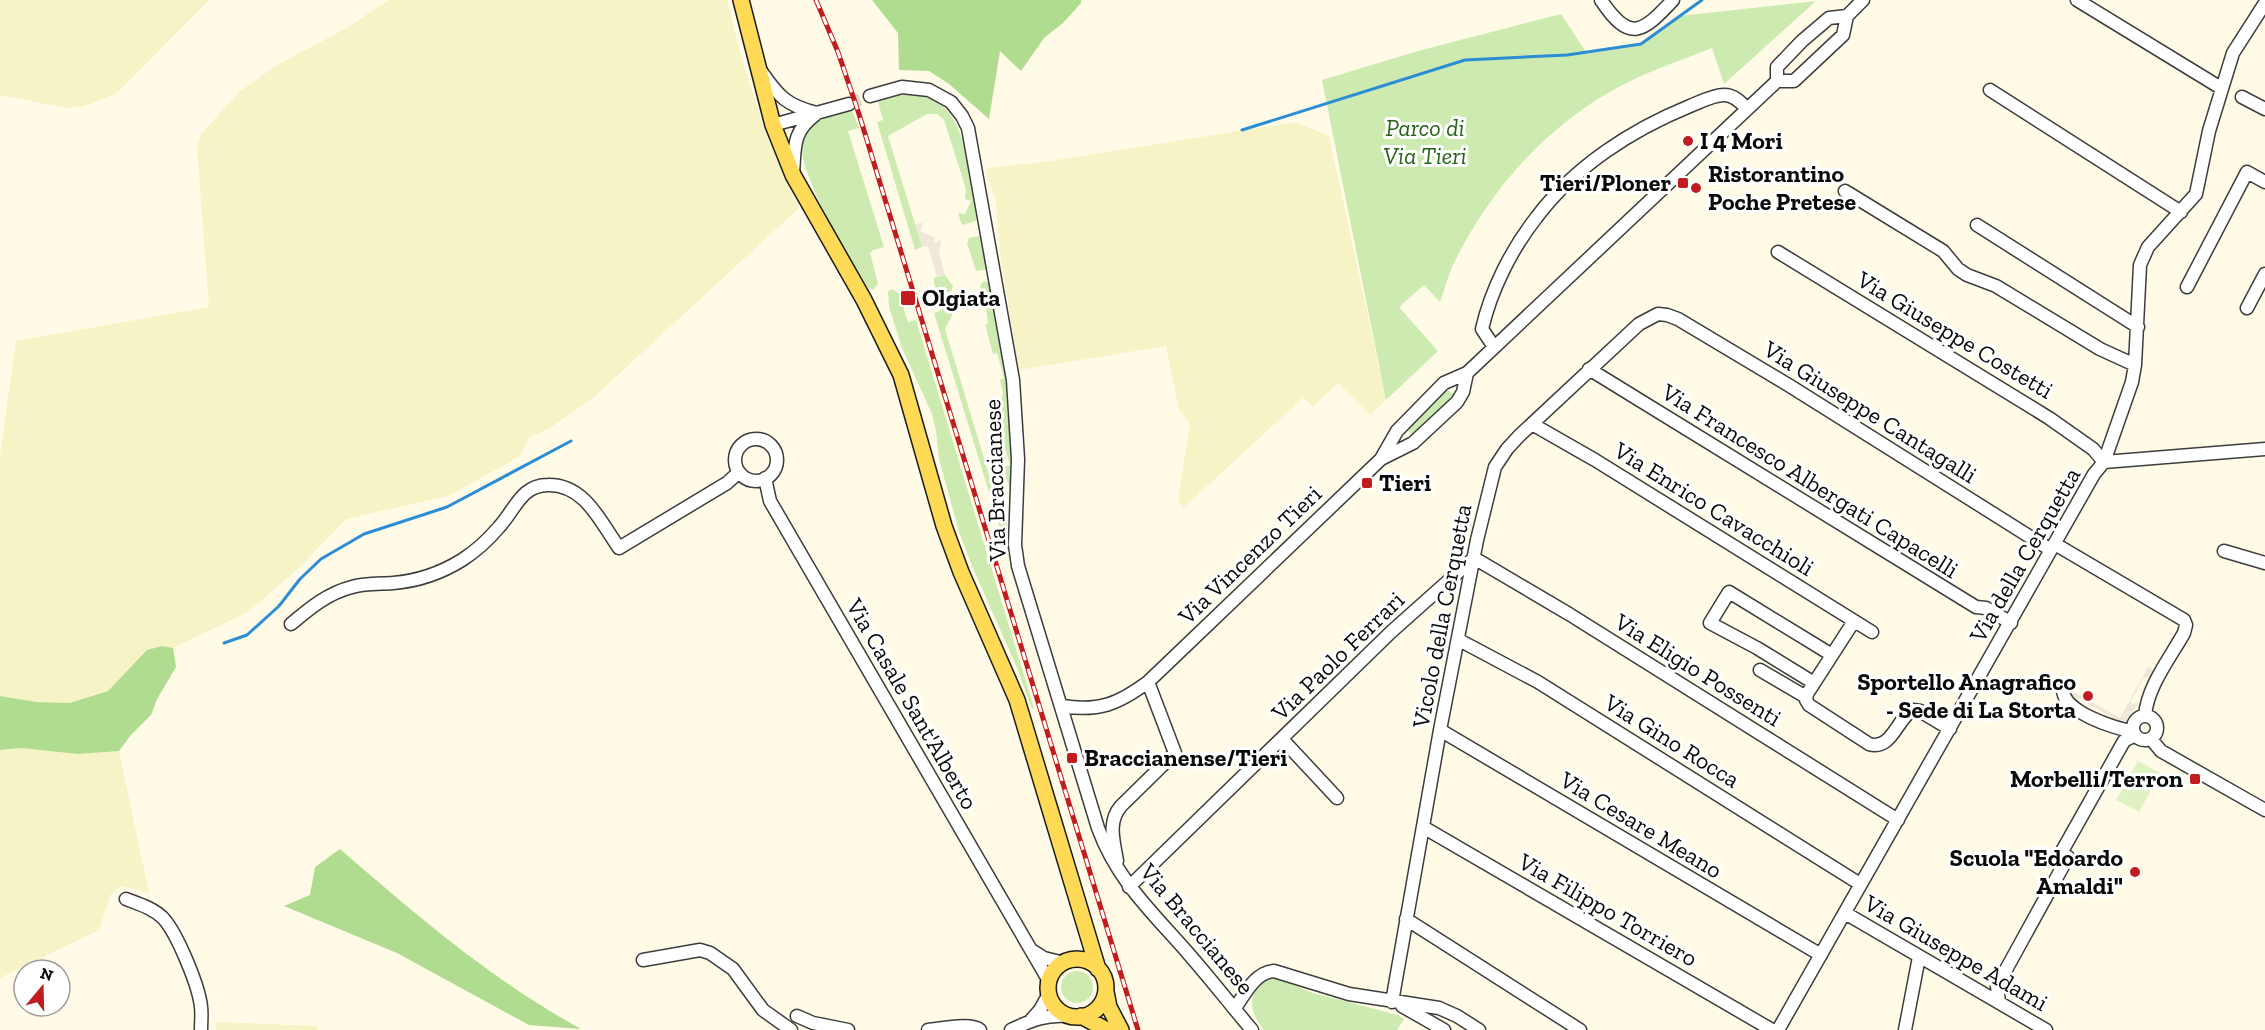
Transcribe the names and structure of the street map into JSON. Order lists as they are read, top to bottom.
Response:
{
  "streets": {
    "street": [
      "Via Giuseppe Costetti",
      "Via Giuseppe Cantagalli",
      "Via Braccianese",
      "Via Francesco Albergati Capacelli",
      "Via Enrico Cavacchioli",
      "Via Vincenzo Tieri",
      "Via della Cerquetta",
      "Vicolo della Cerquetta",
      "Via Paolo Ferrari",
      "Via Eligio Possenti",
      "Via Casale Sant'Alberto",
      "Via Gino Rocca",
      "Via Cesare Meano",
      "Via Filippo Torriero",
      "Via Giuseppe Adami"
    ]
  },
  "crossings": [
    ["Via Giuseppe Costetti", "Via della Cerquetta"],
    ["Via Giuseppe Cantagalli", "Via della Cerquetta"],
    ["Via Giuseppe Cantagalli", "Vicolo della Cerquetta"],
    ["Via Braccianese", "Via Vincenzo Tieri"],
    ["Via Braccianese", "Via Paolo Ferrari"],
    ["Via Francesco Albergati Capacelli", "Via della Cerquetta"],
    ["Via Francesco Albergati Capacelli", "Vicolo della Cerquetta"],
    ["Via Enrico Cavacchioli", "Vicolo della Cerquetta"],
    ["Via della Cerquetta", "Via Eligio Possenti"],
    ["Via della Cerquetta", "Via Gino Rocca"],
    ["Via della Cerquetta", "Via Cesare Meano"],
    ["Via della Cerquetta", "Via Giuseppe Adami"],
    ["Vicolo della Cerquetta", "Via Paolo Ferrari"],
    ["Vicolo della Cerquetta", "Via Eligio Possenti"],
    ["Vicolo della Cerquetta", "Via Gino Rocca"],
    ["Vicolo della Cerquetta", "Via Cesare Meano"],
    ["Vicolo della Cerquetta", "Via Filippo Torriero"],
    ["Via Paolo Ferrari", "Via Eligio Possenti"]
  ],
  "parks": ["Parco di Via Tieri"],
  "places": {
    "other": [
      "I 4 Mori",
      "Ristorantino Poche Pretese",
      "Sportello Anagrafico - Sede di La Storta",
      "Scuola \"Edoardo Amaldi\""
    ],
    "transit": [
      "Tieri/Ploner",
      "Olgiata",
      "Tieri",
      "Braccianense/Tieri",
      "Morbelli/Terron"
    ]
  },
  "north": "top"
}
